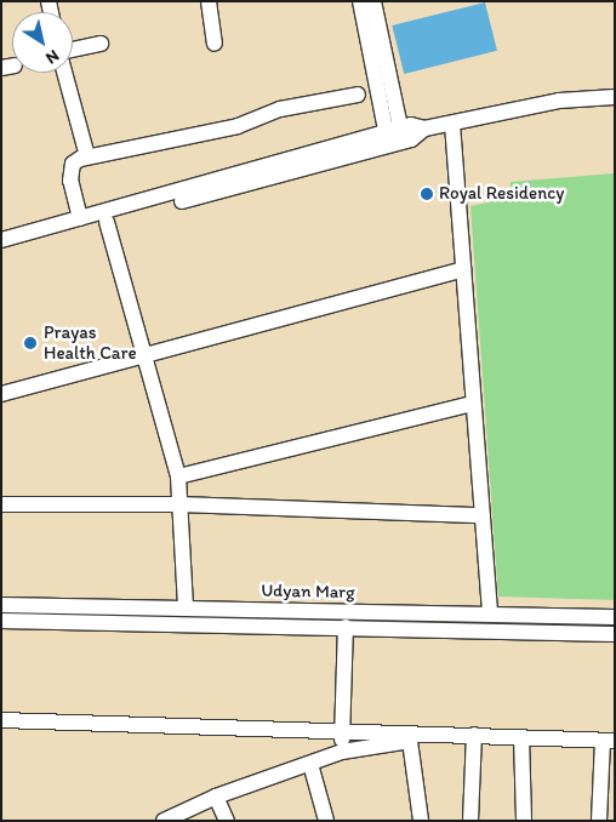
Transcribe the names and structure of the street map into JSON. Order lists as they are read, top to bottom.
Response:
{
  "streets": {
    "street": ["Udyan Marg"]
  },
  "places": ["Royal Residency", "Prayas Health Care"],
  "north": "bottom right"
}
